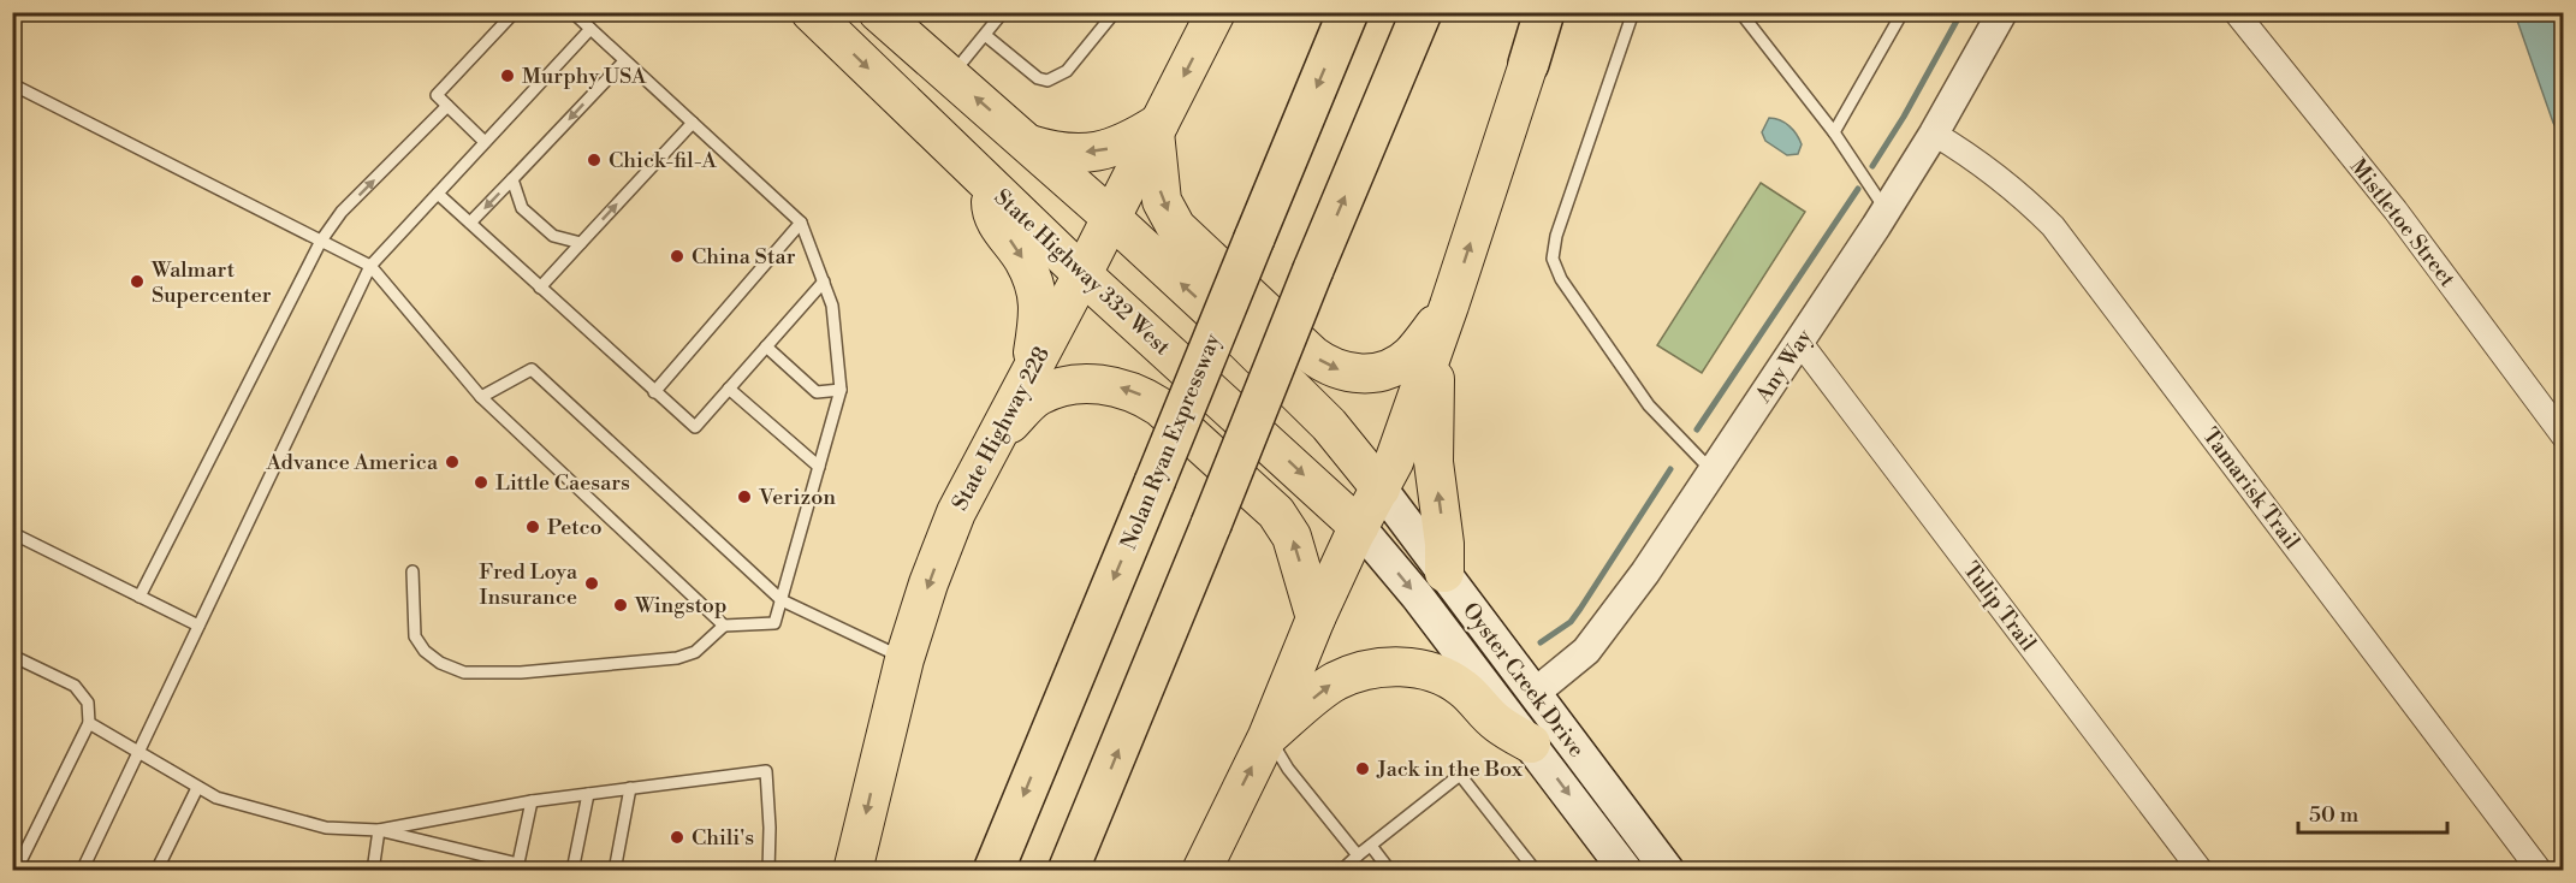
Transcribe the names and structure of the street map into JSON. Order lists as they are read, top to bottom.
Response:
{
  "streets": {
    "highway": ["Nolan Ryan Expressway"],
    "main road": ["State Highway 332 West", "State Highway 228", "Oyster Creek Drive"],
    "street": [
      "Mistletoe Street",
      "Any Way",
      "Tamarisk Trail",
      "Tulip Trail"
    ]
  },
  "crossings": [
    ["State Highway 332 West", "State Highway 228"],
    ["State Highway 332 West", "Oyster Creek Drive"],
    ["Any Way", "Tamarisk Trail"],
    ["Any Way", "Tulip Trail"],
    ["Any Way", "Oyster Creek Drive"]
  ],
  "one_way": ["State Highway 228"],
  "places": [
    "Murphy USA",
    "Chick-fil-A",
    "China Star",
    "Walmart Supercenter",
    "Advance America",
    "Little Caesars",
    "Verizon",
    "Petco",
    "Fred Loya Insurance",
    "Wingstop",
    "Jack in the Box",
    "Chili's"
  ],
  "scale_bar": "50 m"
}
